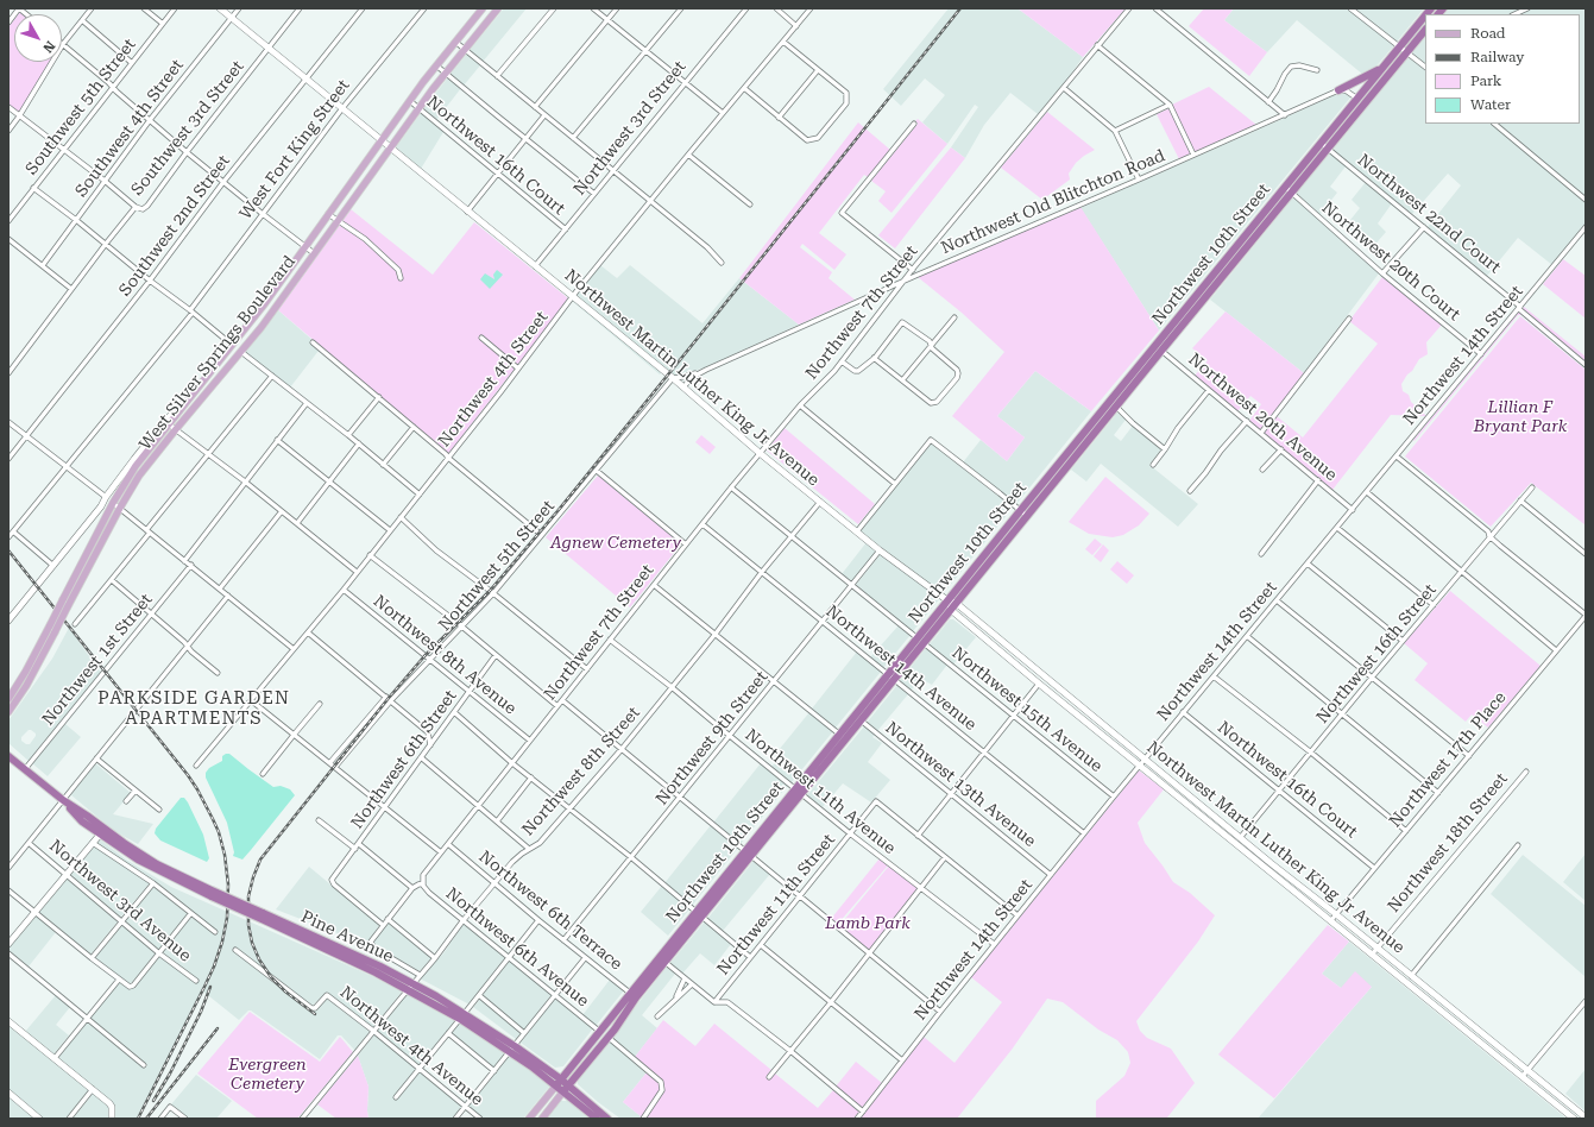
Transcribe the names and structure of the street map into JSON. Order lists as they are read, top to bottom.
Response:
{
  "streets": {
    "highway": ["Northwest 10th Street", "Pine Avenue"],
    "main road": ["West Silver Springs Boulevard", "Northwest Martin Luther King Jr Avenue"],
    "street": [
      "Southwest 5th Street",
      "Southwest 4th Street",
      "Southwest 3rd Street",
      "Northwest 3rd Street",
      "West Fort King Street",
      "Northwest 16th Court",
      "Northwest Old Blitchton Road",
      "Northwest 22nd Court",
      "Southwest 2nd Street",
      "Northwest 20th Court",
      "Northwest 7th Street",
      "Northwest 14th Street",
      "Northwest 4th Street",
      "Northwest 20th Avenue",
      "Northwest 5th Street",
      "Northwest 16th Street",
      "Northwest 8th Avenue",
      "Northwest 1st Street",
      "Northwest 14th Avenue",
      "Northwest 15th Avenue",
      "Northwest 9th Street",
      "Northwest 6th Street",
      "Northwest 17th Place",
      "Northwest 8th Street",
      "Northwest 13th Avenue",
      "Northwest 11th Avenue",
      "Northwest 18th Street",
      "Northwest 3rd Avenue",
      "Northwest 11th Street",
      "Northwest 6th Terrace",
      "Northwest 6th Avenue",
      "Northwest 4th Avenue"
    ]
  },
  "crossings": [
    ["Southwest 4th Street", "Northwest Martin Luther King Jr Avenue"],
    ["Southwest 3rd Street", "Northwest Martin Luther King Jr Avenue"],
    ["Northwest 3rd Street", "Northwest 16th Court"],
    ["Northwest 3rd Street", "Northwest Martin Luther King Jr Avenue"],
    ["West Fort King Street", "Northwest Martin Luther King Jr Avenue"],
    ["Northwest 16th Court", "West Silver Springs Boulevard"],
    ["Northwest 16th Court", "Northwest 14th Street"],
    ["Northwest 16th Court", "Northwest 16th Street"],
    ["Northwest 16th Court", "Northwest 17th Place"],
    ["Northwest Old Blitchton Road", "Northwest 7th Street"],
    ["Northwest Old Blitchton Road", "Northwest Martin Luther King Jr Avenue"],
    ["Northwest Old Blitchton Road", "Northwest 5th Street"],
    ["Northwest 22nd Court", "Northwest 10th Street"],
    ["Northwest 22nd Court", "Northwest 14th Street"],
    ["Southwest 2nd Street", "Northwest Martin Luther King Jr Avenue"],
    ["Northwest 10th Street", "Northwest 20th Court"],
    ["Northwest 10th Street", "Northwest Martin Luther King Jr Avenue"],
    ["Northwest 10th Street", "Northwest 20th Avenue"],
    ["Northwest 10th Street", "Northwest 14th Avenue"],
    ["Northwest 10th Street", "Northwest 15th Avenue"],
    ["Northwest 10th Street", "Northwest 13th Avenue"],
    ["Northwest 10th Street", "Northwest 11th Avenue"],
    ["Northwest 10th Street", "Northwest 6th Terrace"],
    ["Northwest 10th Street", "Pine Avenue"],
    ["Northwest 10th Street", "Northwest 6th Avenue"],
    ["Northwest 20th Court", "Northwest 14th Street"],
    ["Northwest 7th Street", "Northwest Martin Luther King Jr Avenue"],
    ["Northwest 7th Street", "Northwest 8th Avenue"],
    ["Northwest 7th Street", "Northwest 14th Avenue"],
    ["Northwest 7th Street", "Northwest 15th Avenue"],
    ["Northwest 7th Street", "Northwest 11th Avenue"],
    ["Northwest 7th Street", "Northwest 6th Terrace"],
    ["Northwest 7th Street", "Northwest 6th Avenue"],
    ["West Silver Springs Boulevard", "Northwest Martin Luther King Jr Avenue"],
    ["Northwest 14th Street", "Northwest Martin Luther King Jr Avenue"],
    ["Northwest 14th Street", "Northwest 20th Avenue"],
    ["Northwest 14th Street", "Northwest 14th Avenue"],
    ["Northwest 14th Street", "Northwest 15th Avenue"],
    ["Northwest 14th Street", "Northwest 13th Avenue"],
    ["Northwest 14th Street", "Northwest 11th Avenue"],
    ["Northwest Martin Luther King Jr Avenue", "Northwest 4th Street"],
    ["Northwest Martin Luther King Jr Avenue", "Northwest 5th Street"],
    ["Northwest Martin Luther King Jr Avenue", "Northwest 16th Street"],
    ["Northwest Martin Luther King Jr Avenue", "Northwest 9th Street"],
    ["Northwest Martin Luther King Jr Avenue", "Northwest 17th Place"],
    ["Northwest Martin Luther King Jr Avenue", "Northwest 8th Street"],
    ["Northwest Martin Luther King Jr Avenue", "Northwest 18th Street"],
    ["Northwest 4th Street", "Northwest 8th Avenue"],
    ["Northwest 5th Street", "Northwest 8th Avenue"],
    ["Northwest 8th Avenue", "Northwest 6th Street"],
    ["Northwest 1st Street", "Pine Avenue"],
    ["Northwest 14th Avenue", "Northwest 9th Street"],
    ["Northwest 14th Avenue", "Northwest 8th Street"],
    ["Northwest 15th Avenue", "Northwest 9th Street"],
    ["Northwest 15th Avenue", "Northwest 8th Street"],
    ["Northwest 9th Street", "Northwest 11th Avenue"],
    ["Northwest 9th Street", "Northwest 6th Terrace"],
    ["Northwest 8th Street", "Northwest 11th Avenue"],
    ["Northwest 8th Street", "Northwest 6th Terrace"],
    ["Northwest 8th Street", "Pine Avenue"],
    ["Northwest 8th Street", "Northwest 6th Avenue"],
    ["Northwest 8th Street", "Northwest 4th Avenue"],
    ["Northwest 11th Avenue", "Northwest 11th Street"]
  ],
  "districts": ["PARKSIDE GARDEN APARTMENTS"],
  "parks": [
    "Lillian F Bryant Park",
    "Agnew Cemetery",
    "Lamb Park",
    "Evergreen Cemetery"
  ],
  "legend": [
    "Road",
    "Railway",
    "Park",
    "Water"
  ],
  "north": "bottom right"
}
